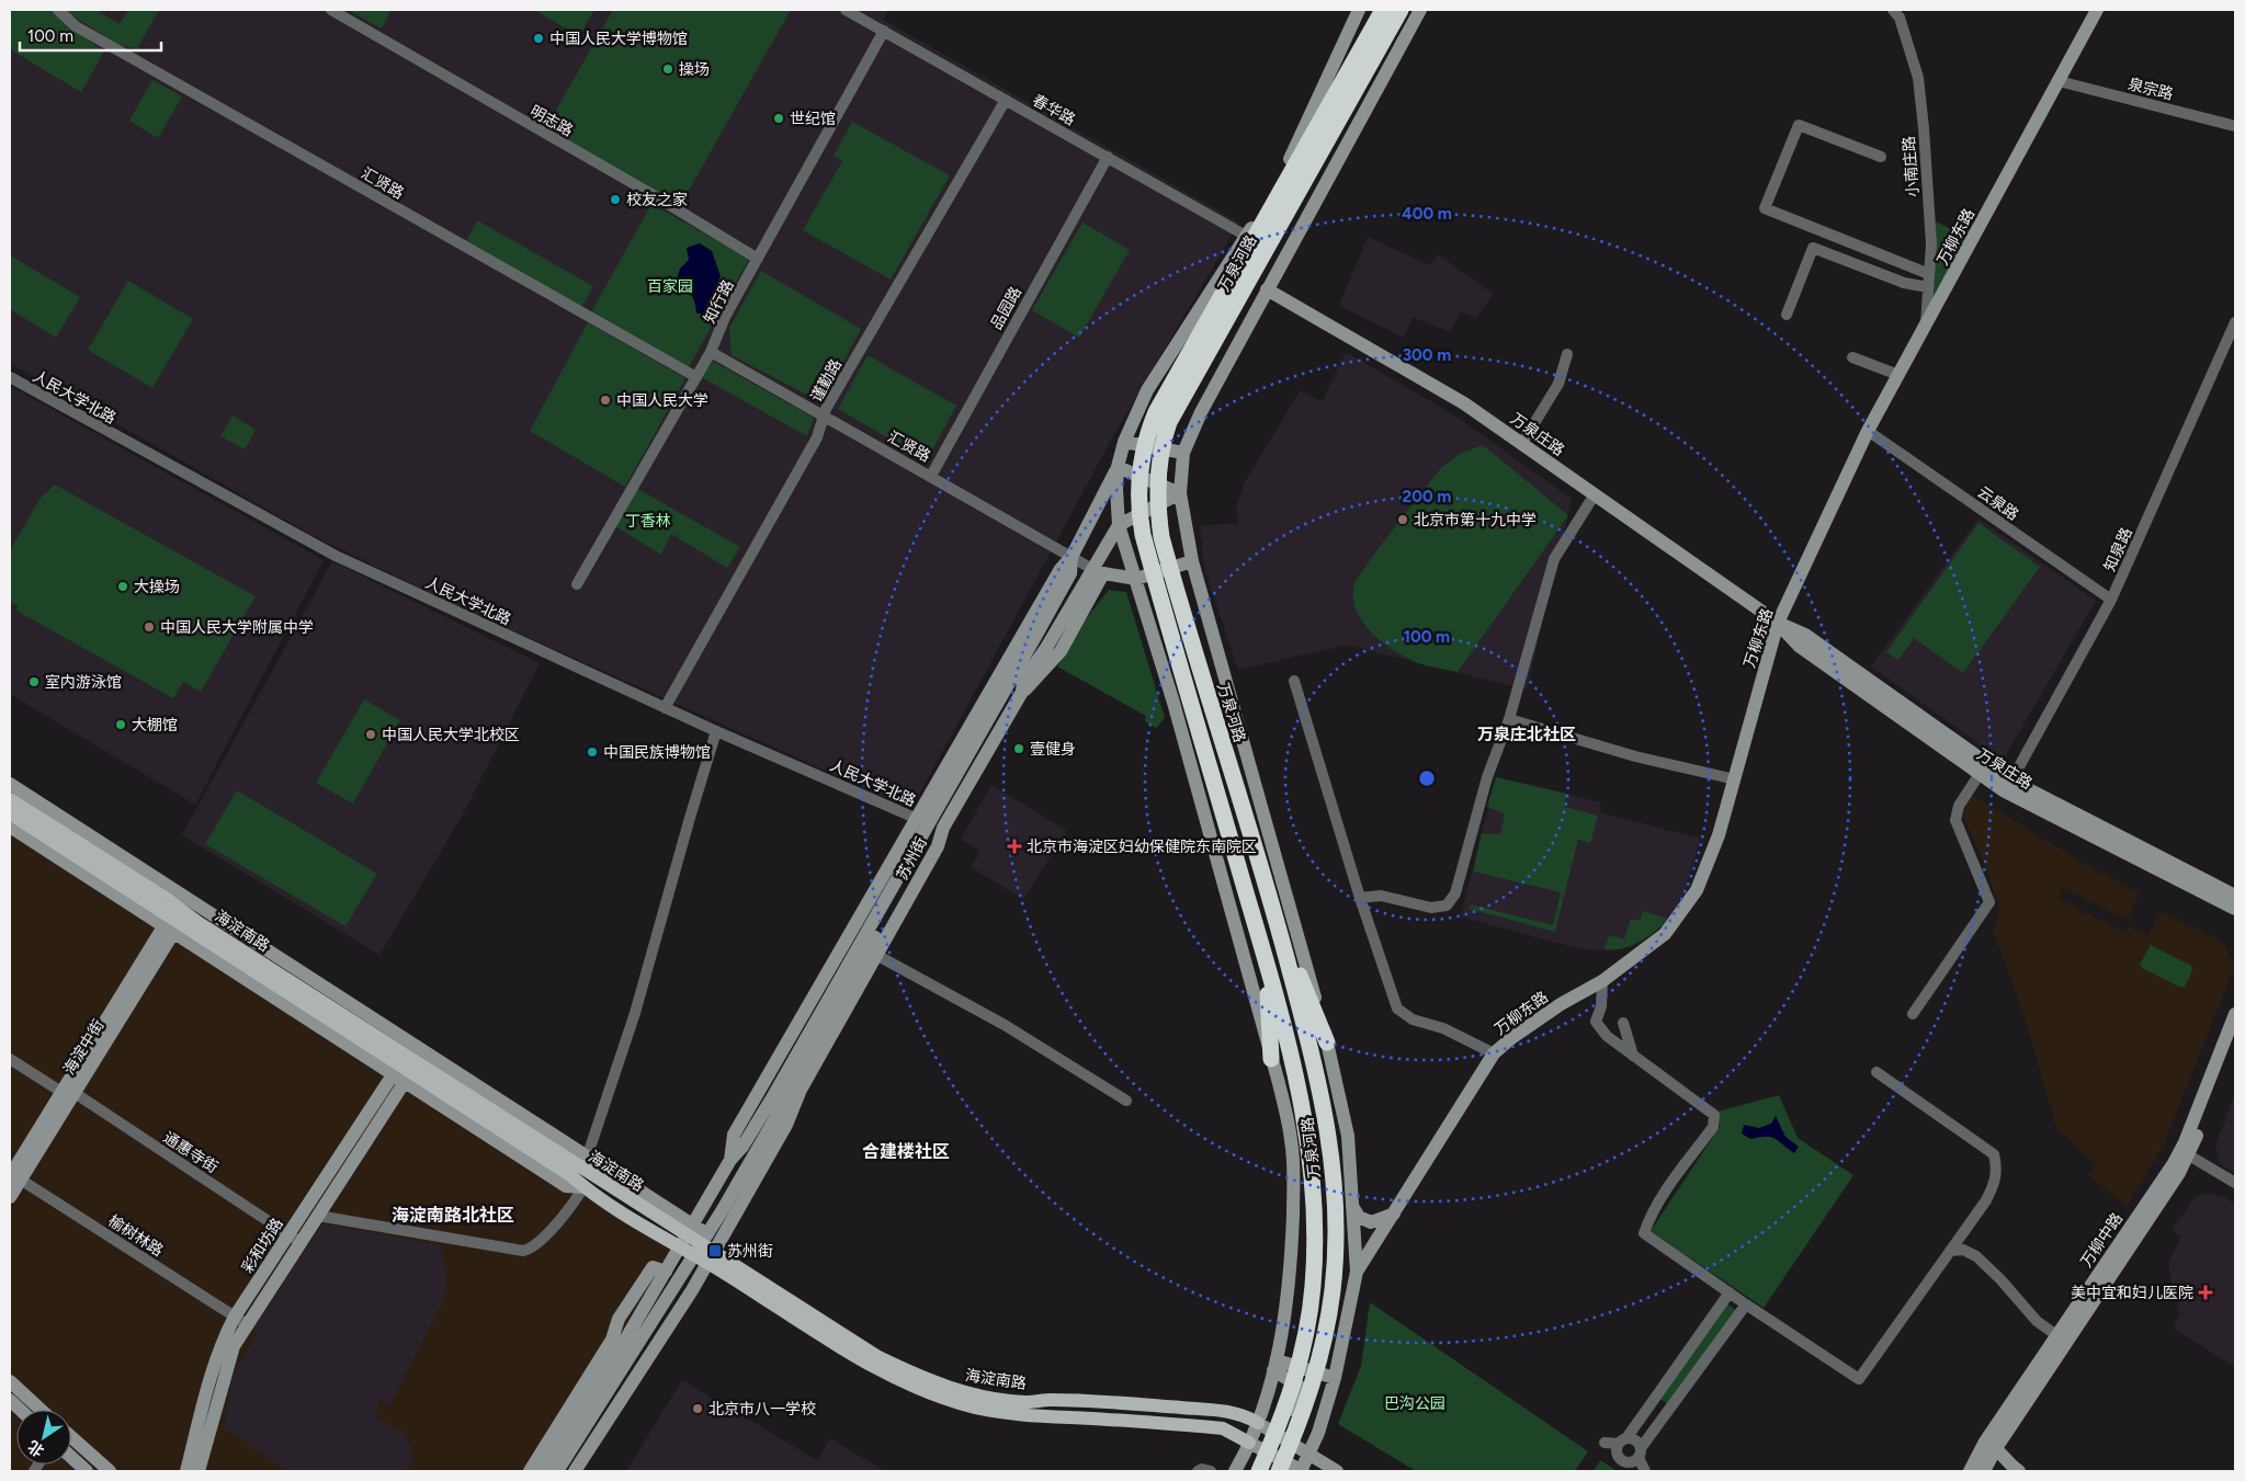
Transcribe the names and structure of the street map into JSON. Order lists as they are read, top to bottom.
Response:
{
  "streets": {
    "highway": ["万泉河路"],
    "main road": ["海淀南路"],
    "street": [
      "泉宗路",
      "春华路",
      "明志路",
      "小南庄路",
      "汇贤路",
      "万柳东路",
      "知行路",
      "品园路",
      "谨勤路",
      "人民大学北路",
      "万泉庄路",
      "云泉路",
      "知泉路",
      "苏州街",
      "海淀中街",
      "通惠寺街",
      "榆树林路",
      "万柳中路",
      "彩和坊路"
    ]
  },
  "crossings": [
    ["泉宗路", "万柳东路"],
    ["春华路", "万泉河路"],
    ["春华路", "知行路"],
    ["春华路", "品园路"],
    ["春华路", "谨勤路"],
    ["明志路", "知行路"],
    ["小南庄路", "万柳东路"],
    ["汇贤路", "知行路"],
    ["汇贤路", "品园路"],
    ["汇贤路", "谨勤路"],
    ["汇贤路", "苏州街"],
    ["万柳东路", "万泉河路"],
    ["万柳东路", "万泉庄路"],
    ["万柳东路", "云泉路"],
    ["万泉河路", "万泉庄路"],
    ["万泉河路", "苏州街"],
    ["万泉河路", "海淀南路"],
    ["谨勤路", "人民大学北路"],
    ["人民大学北路", "苏州街"],
    ["万泉庄路", "知泉路"],
    ["云泉路", "知泉路"],
    ["苏州街", "海淀南路"],
    ["海淀南路", "海淀中街"],
    ["海淀南路", "彩和坊路"],
    ["海淀中街", "通惠寺街"],
    ["海淀中街", "榆树林路"],
    ["通惠寺街", "彩和坊路"],
    ["榆树林路", "彩和坊路"]
  ],
  "districts": ["万泉庄北社区", "合建楼社区", "海淀南路北社区"],
  "parks": ["百家园", "丁香林", "巴沟公园"],
  "places": {
    "other": [
      "中国人民大学博物馆",
      "操场",
      "世纪馆",
      "校友之家",
      "中国人民大学",
      "北京市第十九中学",
      "大操场",
      "中国人民大学附属中学",
      "室内游泳馆",
      "大棚馆",
      "中国人民大学北校区",
      "壹健身",
      "中国民族博物馆",
      "北京市八一学校"
    ],
    "health": ["北京市海淀区妇幼保健院东南院区", "美中宜和妇儿医院"],
    "transit": ["苏州街"]
  },
  "scale_bar": "100 m",
  "north": "bottom left",
  "rings": [
    "400 m",
    "300 m",
    "200 m",
    "100 m"
  ]
}
